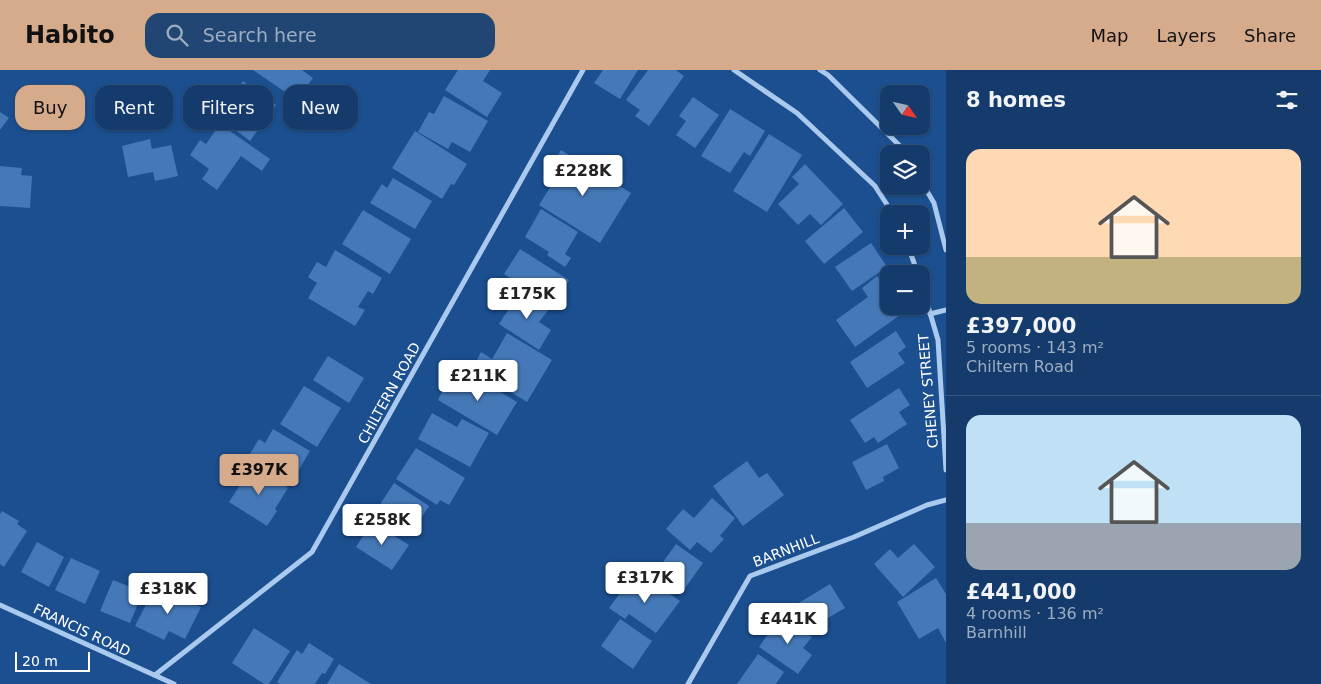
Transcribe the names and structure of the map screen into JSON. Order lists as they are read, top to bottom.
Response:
{
  "streets": {
    "street": [
      "CHENEY STREET",
      "CHILTERN ROAD",
      "BARNHILL",
      "FRANCIS ROAD"
    ]
  },
  "crossings": [
    ["CHILTERN ROAD", "FRANCIS ROAD"]
  ],
  "scale_bar": "20 m",
  "north": "bottom right",
  "page": {
    "header": "Habito",
    "search": "Search here",
    "nav": ["Map", "Layers", "Share"],
    "heading": "8 homes",
    "map_buttons": ["+", "−"],
    "chip": [
      "Buy",
      "Rent",
      "Filters",
      "New"
    ],
    "list": [
      {
        "name": "£397,000",
        "note": "5 rooms · 143 m² · Chiltern Road"
      },
      {
        "name": "£441,000",
        "note": "4 rooms · 136 m² · Barnhill"
      }
    ],
    "price": [
      "£228K",
      "£175K",
      "£211K",
      "£397K",
      "£258K",
      "£317K",
      "£318K",
      "£441K"
    ],
    "scale": "20 m"
  }
}
